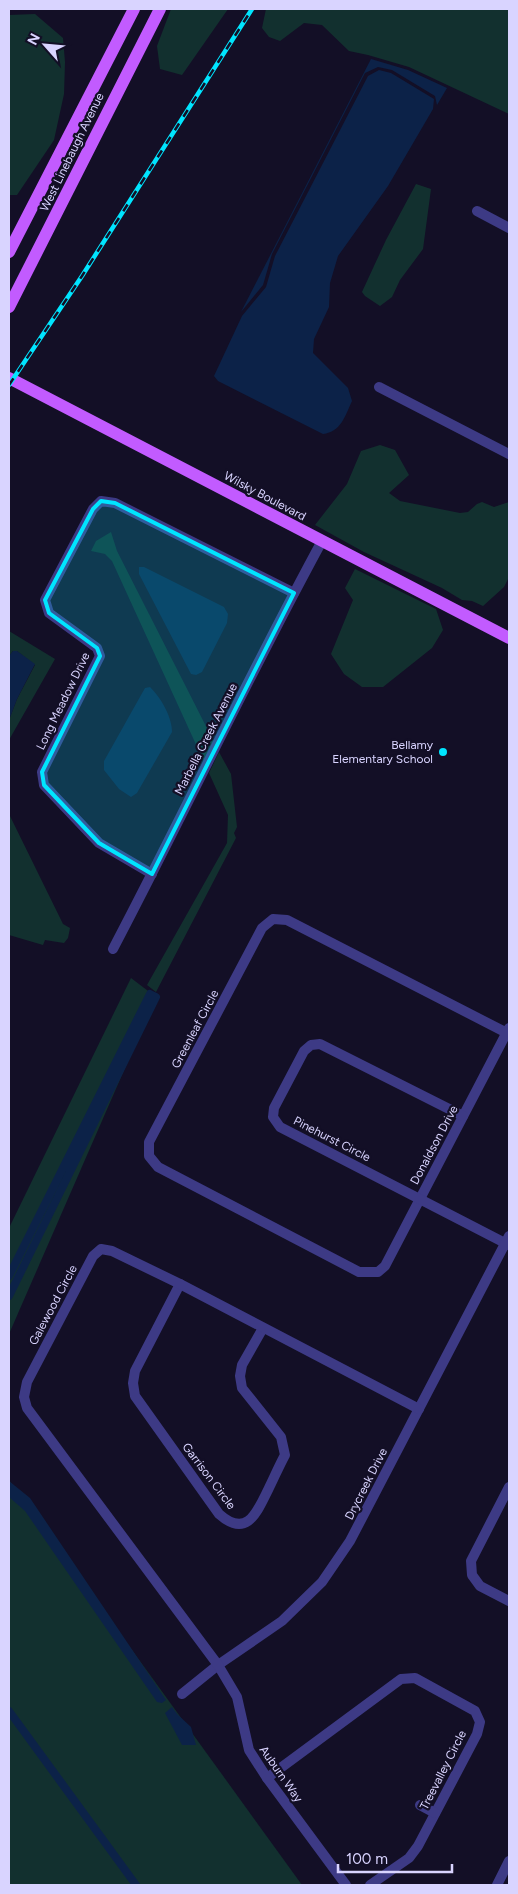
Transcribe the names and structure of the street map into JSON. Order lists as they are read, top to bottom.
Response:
{
  "streets": {
    "main road": ["West Linebaugh Avenue", "Wilsky Boulevard"],
    "street": [
      "Long Meadow Drive",
      "Marbella Creek Avenue",
      "Greenleaf Circle",
      "Pinehurst Circle",
      "Donaldson Drive",
      "Galewood Circle",
      "Garrison Circle",
      "Drycreek Drive",
      "Treevalley Circle",
      "Auburn Way"
    ]
  },
  "crossings": [
    ["Wilsky Boulevard", "Marbella Creek Avenue"],
    ["Long Meadow Drive", "Marbella Creek Avenue"],
    ["Greenleaf Circle", "Donaldson Drive"],
    ["Pinehurst Circle", "Donaldson Drive"],
    ["Galewood Circle", "Garrison Circle"],
    ["Galewood Circle", "Drycreek Drive"],
    ["Galewood Circle", "Auburn Way"],
    ["Drycreek Drive", "Auburn Way"],
    ["Treevalley Circle", "Auburn Way"]
  ],
  "places": ["Bellamy Elementary School"],
  "scale_bar": "100 m",
  "north": "top left"
}
